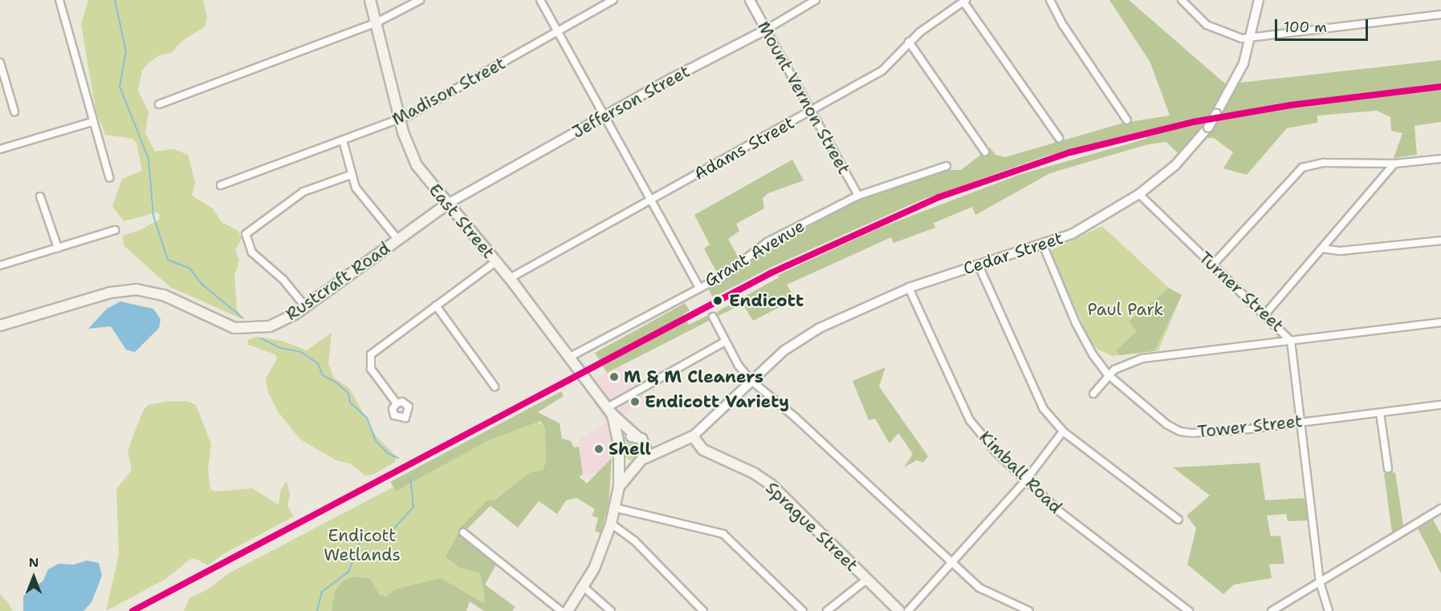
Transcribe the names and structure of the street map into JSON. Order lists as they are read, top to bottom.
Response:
{
  "streets": {
    "main road": ["East Street", "Rustcraft Road", "Sprague Street"],
    "street": [
      "Madison Street",
      "Mount Vernon Street",
      "Jefferson Street",
      "Adams Street",
      "Grant Avenue",
      "Cedar Street",
      "Turner Street",
      "Tower Street",
      "Kimball Road"
    ]
  },
  "crossings": [
    ["Madison Street", "East Street"],
    ["Mount Vernon Street", "Jefferson Street"],
    ["Mount Vernon Street", "Adams Street"],
    ["Mount Vernon Street", "Grant Avenue"],
    ["Jefferson Street", "East Street"],
    ["Jefferson Street", "Rustcraft Road"],
    ["Adams Street", "East Street"],
    ["East Street", "Grant Avenue"],
    ["East Street", "Rustcraft Road"],
    ["Cedar Street", "Turner Street"],
    ["Cedar Street", "Tower Street"],
    ["Cedar Street", "Kimball Road"],
    ["Cedar Street", "Sprague Street"],
    ["Turner Street", "Tower Street"]
  ],
  "parks": ["Paul Park", "Endicott Wetlands"],
  "places": [
    "Endicott",
    "M & M Cleaners",
    "Endicott Variety",
    "Shell"
  ],
  "scale_bar": "100 m",
  "north": "top"
}
